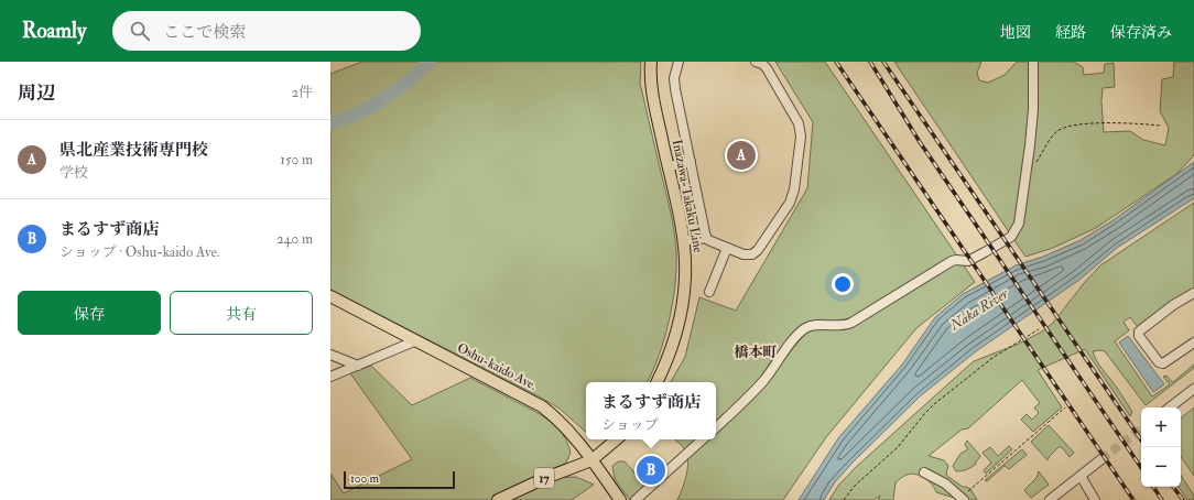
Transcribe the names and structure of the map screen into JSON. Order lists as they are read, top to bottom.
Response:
{
  "streets": {
    "main road": ["Inazawa-Takaku Line", "Oshu-kaido Ave.", "17"]
  },
  "crossings": [
    ["Oshu-kaido Ave.", "17"]
  ],
  "districts": ["橋本町"],
  "water": ["Naka River"],
  "scale_bar": "100 m",
  "page": {
    "header": "Roamly",
    "search": "ここで検索",
    "nav": ["地図", "経路", "保存済み"],
    "heading": ["周辺", "2件"],
    "list": [
      {
        "mark": "A",
        "name": "県北産業技術専門校",
        "note": "学校",
        "value": "150 m"
      },
      {
        "mark": "B",
        "name": "まるすず商店",
        "note": "ショップ · Oshu-kaido Ave.",
        "value": "240 m"
      }
    ],
    "pins": ["A", "B"],
    "buttons": ["保存", "共有"],
    "popup": ["まるすず商店", "ショップ"],
    "map_buttons": ["+", "−"],
    "scale": "100 m"
  }
}
